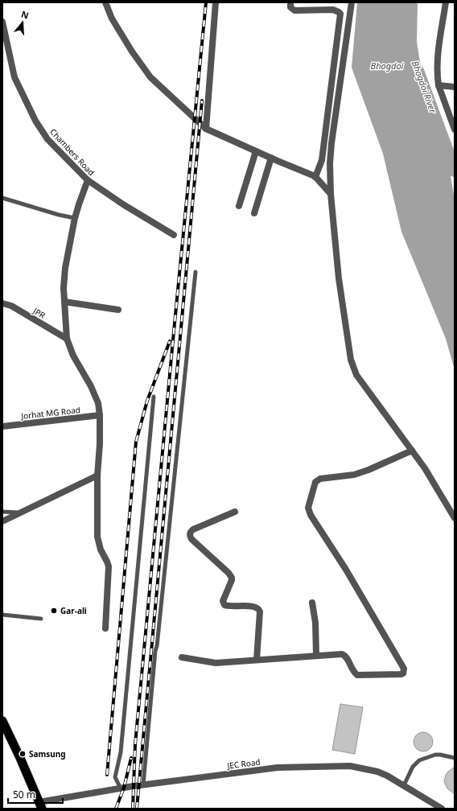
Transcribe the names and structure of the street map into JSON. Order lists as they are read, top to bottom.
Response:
{
  "streets": {
    "street": [
      "Chambers Road",
      "JPR",
      "Jorhat MG Road",
      "JEC Road"
    ]
  },
  "water": ["Bhogdoi", "Bhogdoi River"],
  "places": ["Gar-ali", "Samsung"],
  "scale_bar": "50 m",
  "north": "top"
}
